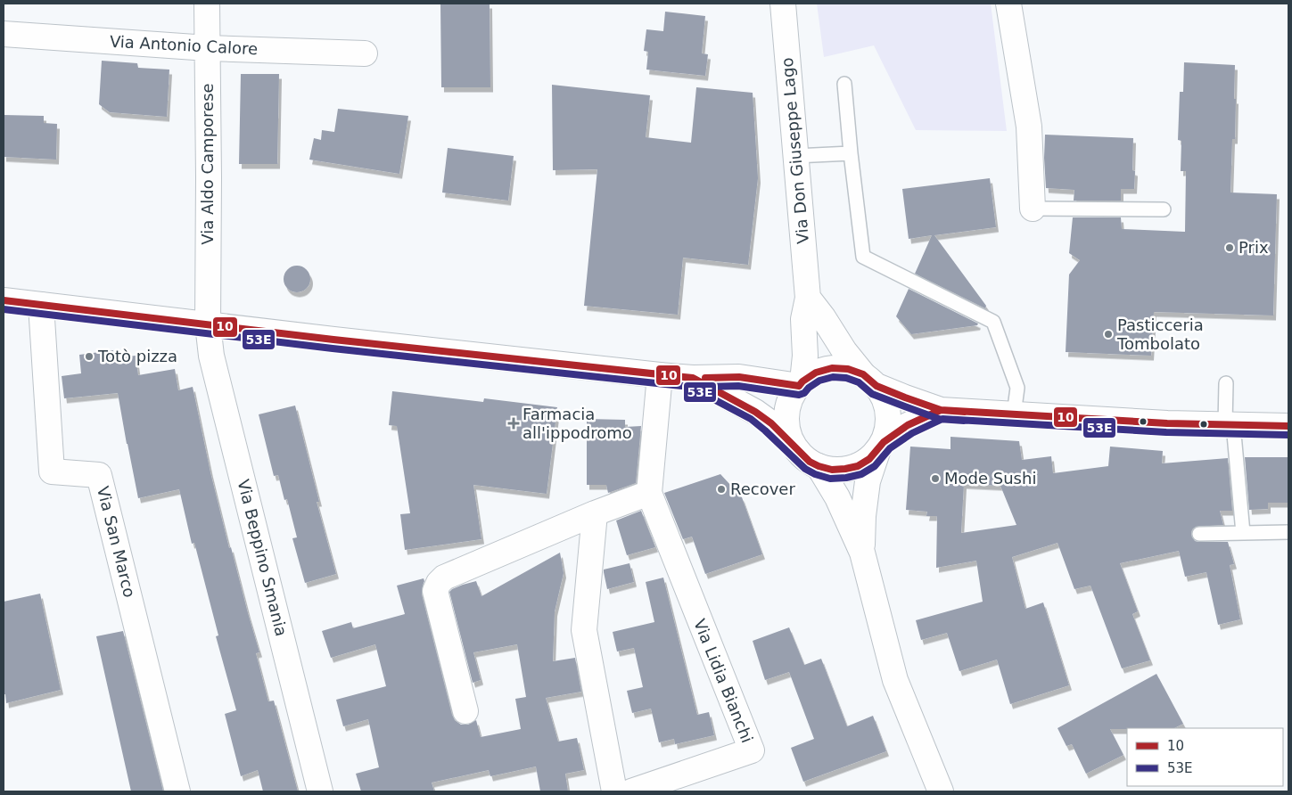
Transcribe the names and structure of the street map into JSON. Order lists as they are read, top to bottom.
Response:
{
  "streets": {
    "street": [
      "Via Antonio Calore",
      "Via Don Giuseppe Lago",
      "Via Aldo Camporese",
      "Via San Marco",
      "Via Beppino Smania",
      "Via Lidia Bianchi"
    ]
  },
  "crossings": [
    ["Via Antonio Calore", "Via Aldo Camporese"],
    ["Via Aldo Camporese", "Via Beppino Smania"]
  ],
  "places": {
    "other": [
      "Prix",
      "Pasticceria Tombolato",
      "Totò pizza",
      "Mode Sushi",
      "Recover"
    ],
    "health": ["Farmacia all'ippodromo"]
  },
  "lines": ["transit line 10", "transit line 53E"],
  "legend": ["10", "53E"]
}
